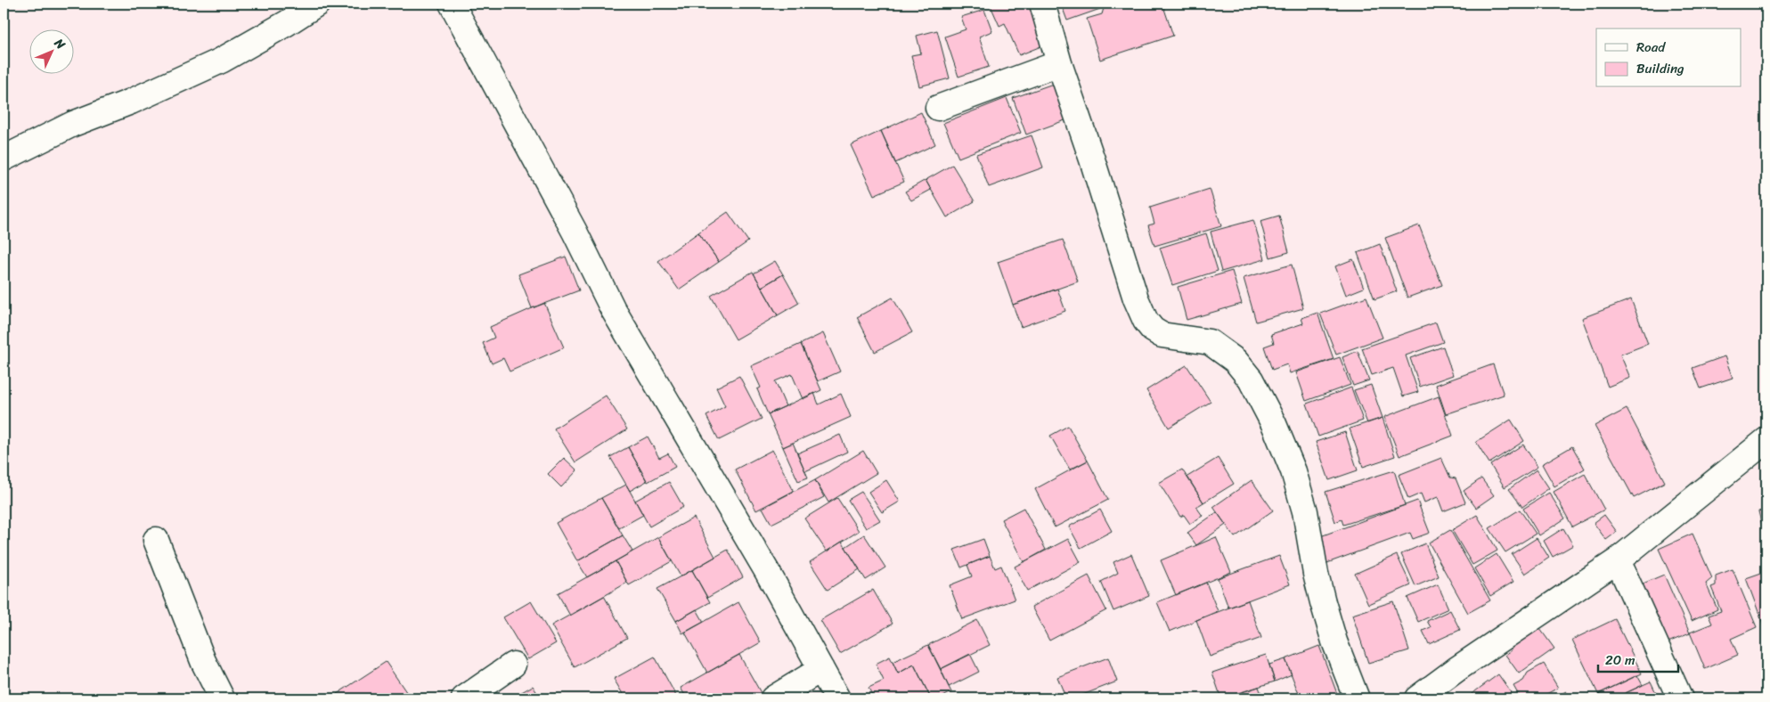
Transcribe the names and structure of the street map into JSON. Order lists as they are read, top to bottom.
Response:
{
  "legend": ["Road", "Building"],
  "scale_bar": "20 m",
  "north": "top right"
}
